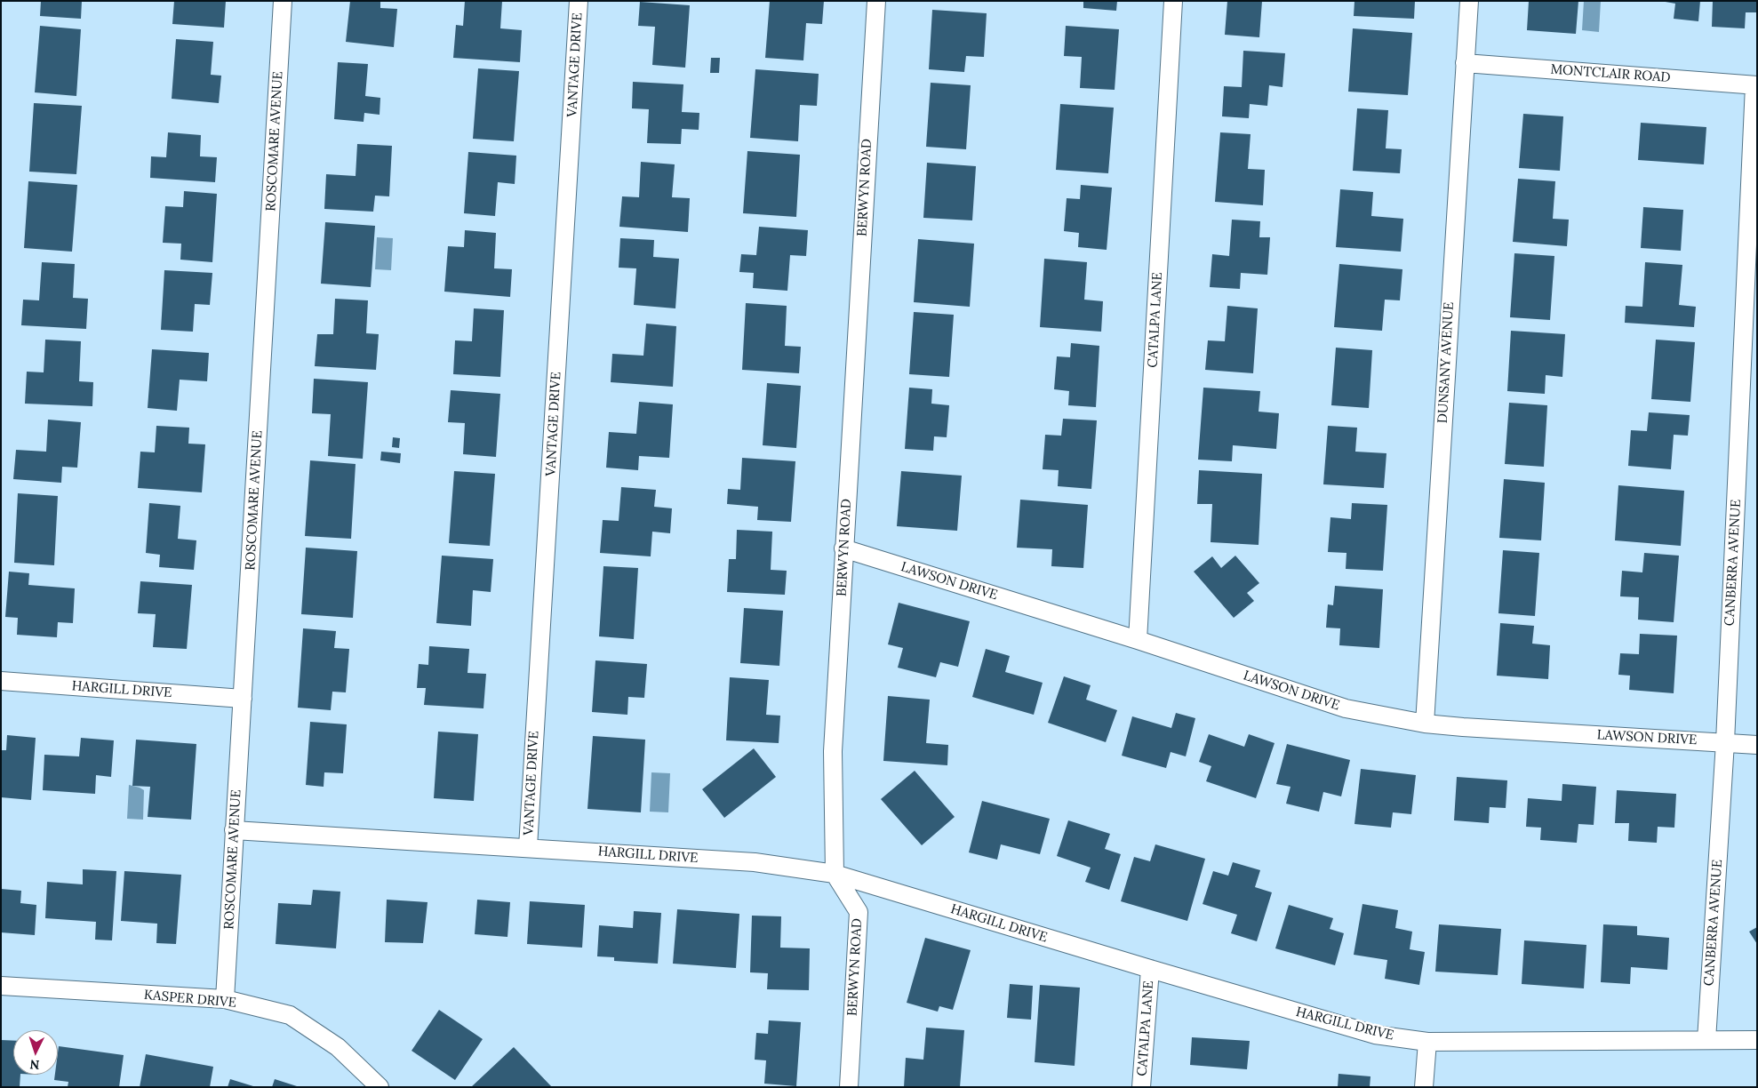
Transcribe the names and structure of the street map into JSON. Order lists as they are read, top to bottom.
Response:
{
  "streets": {
    "street": [
      "VANTAGE DRIVE",
      "MONTCLAIR ROAD",
      "ROSCOMARE AVENUE",
      "BERWYN ROAD",
      "CATALPA LANE",
      "DUNSANY AVENUE",
      "CANBERRA AVENUE",
      "LAWSON DRIVE",
      "HARGILL DRIVE",
      "KASPER DRIVE"
    ]
  },
  "crossings": [
    ["VANTAGE DRIVE", "HARGILL DRIVE"],
    ["MONTCLAIR ROAD", "DUNSANY AVENUE"],
    ["MONTCLAIR ROAD", "CANBERRA AVENUE"],
    ["ROSCOMARE AVENUE", "HARGILL DRIVE"],
    ["ROSCOMARE AVENUE", "KASPER DRIVE"],
    ["BERWYN ROAD", "LAWSON DRIVE"],
    ["BERWYN ROAD", "HARGILL DRIVE"],
    ["CATALPA LANE", "LAWSON DRIVE"],
    ["CATALPA LANE", "HARGILL DRIVE"],
    ["DUNSANY AVENUE", "LAWSON DRIVE"],
    ["CANBERRA AVENUE", "LAWSON DRIVE"],
    ["CANBERRA AVENUE", "HARGILL DRIVE"]
  ],
  "north": "bottom"
}
